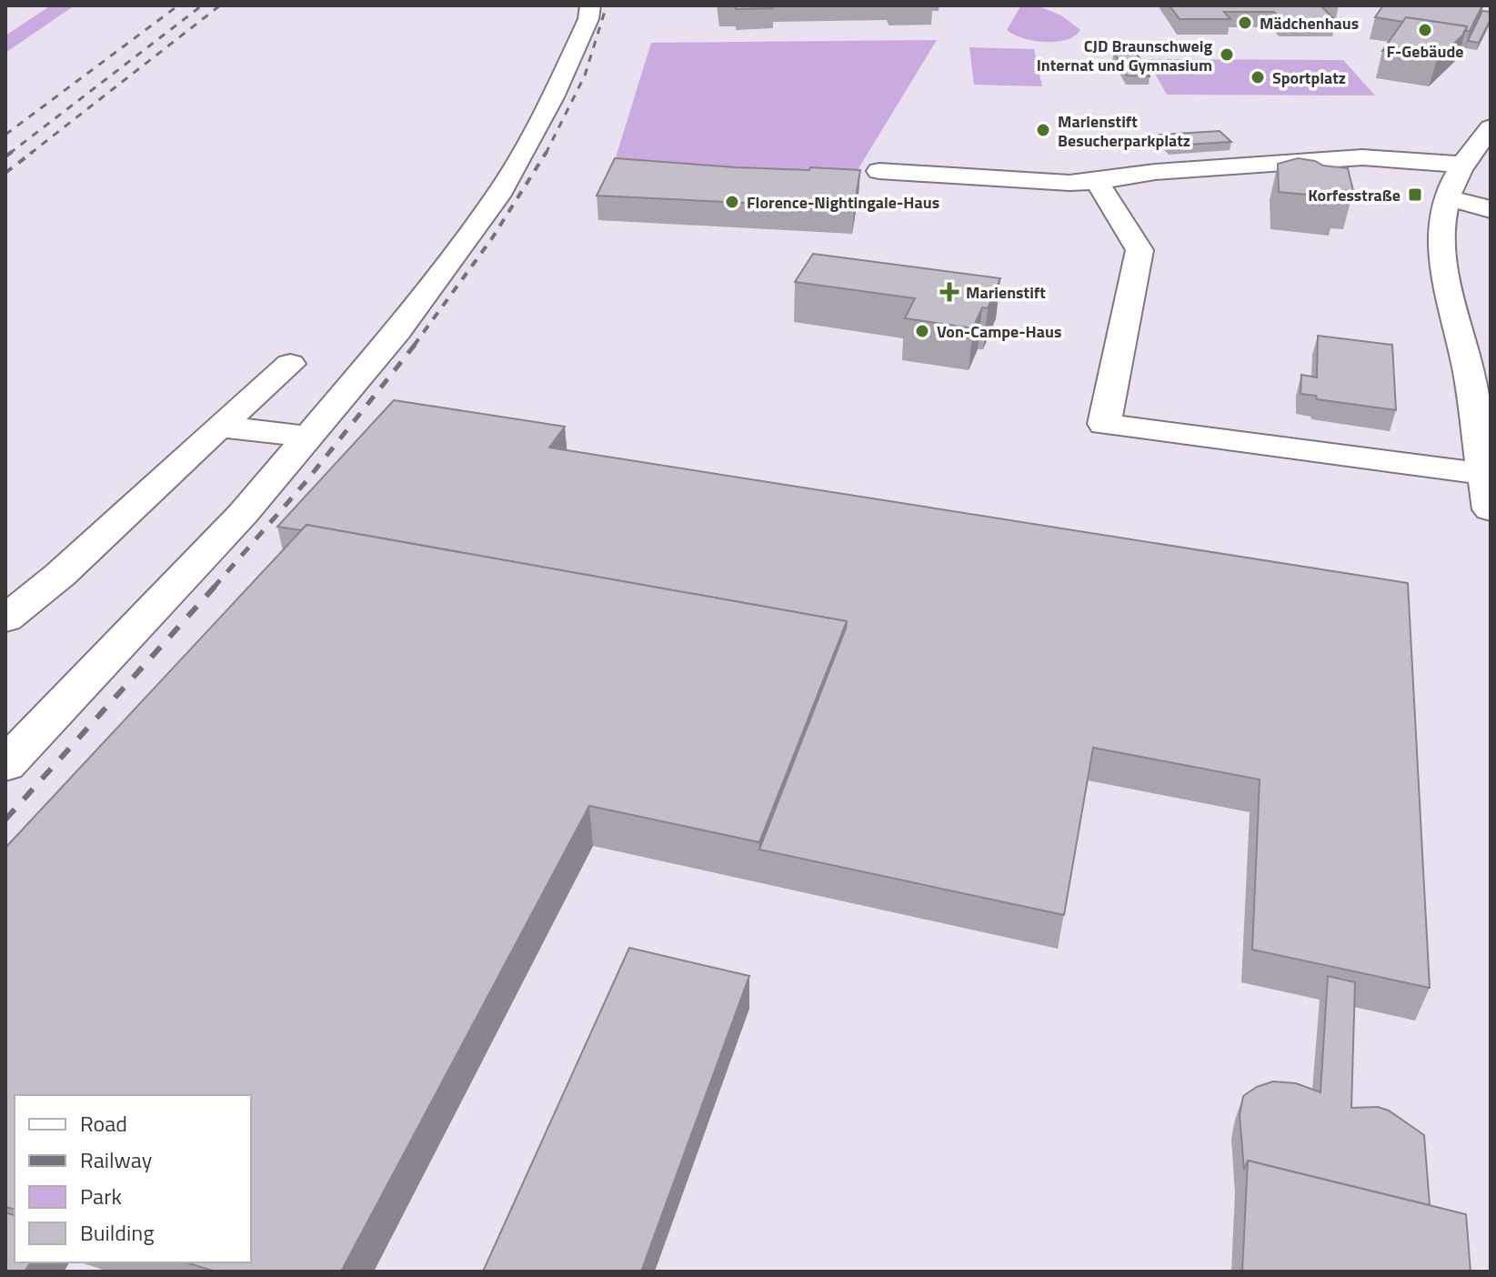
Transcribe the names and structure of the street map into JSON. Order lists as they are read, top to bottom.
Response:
{
  "places": {
    "other": [
      "Mädchenhaus",
      "F-Gebäude",
      "CJD Braunschweig Internat und Gymnasium",
      "Sportplatz",
      "Marienstift Besucherparkplatz",
      "Florence-Nightingale-Haus",
      "Von-Campe-Haus"
    ],
    "transit": ["Korfesstraße"],
    "health": ["Marienstift"]
  },
  "legend": [
    "Road",
    "Railway",
    "Park",
    "Building"
  ]
}
